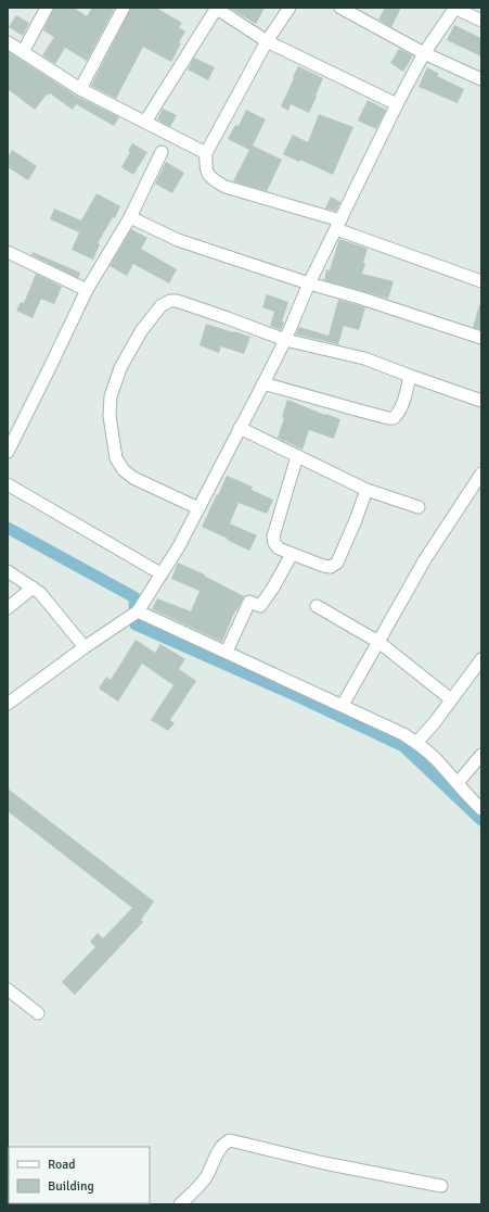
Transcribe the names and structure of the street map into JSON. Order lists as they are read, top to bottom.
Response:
{
  "legend": ["Road", "Building"]
}
